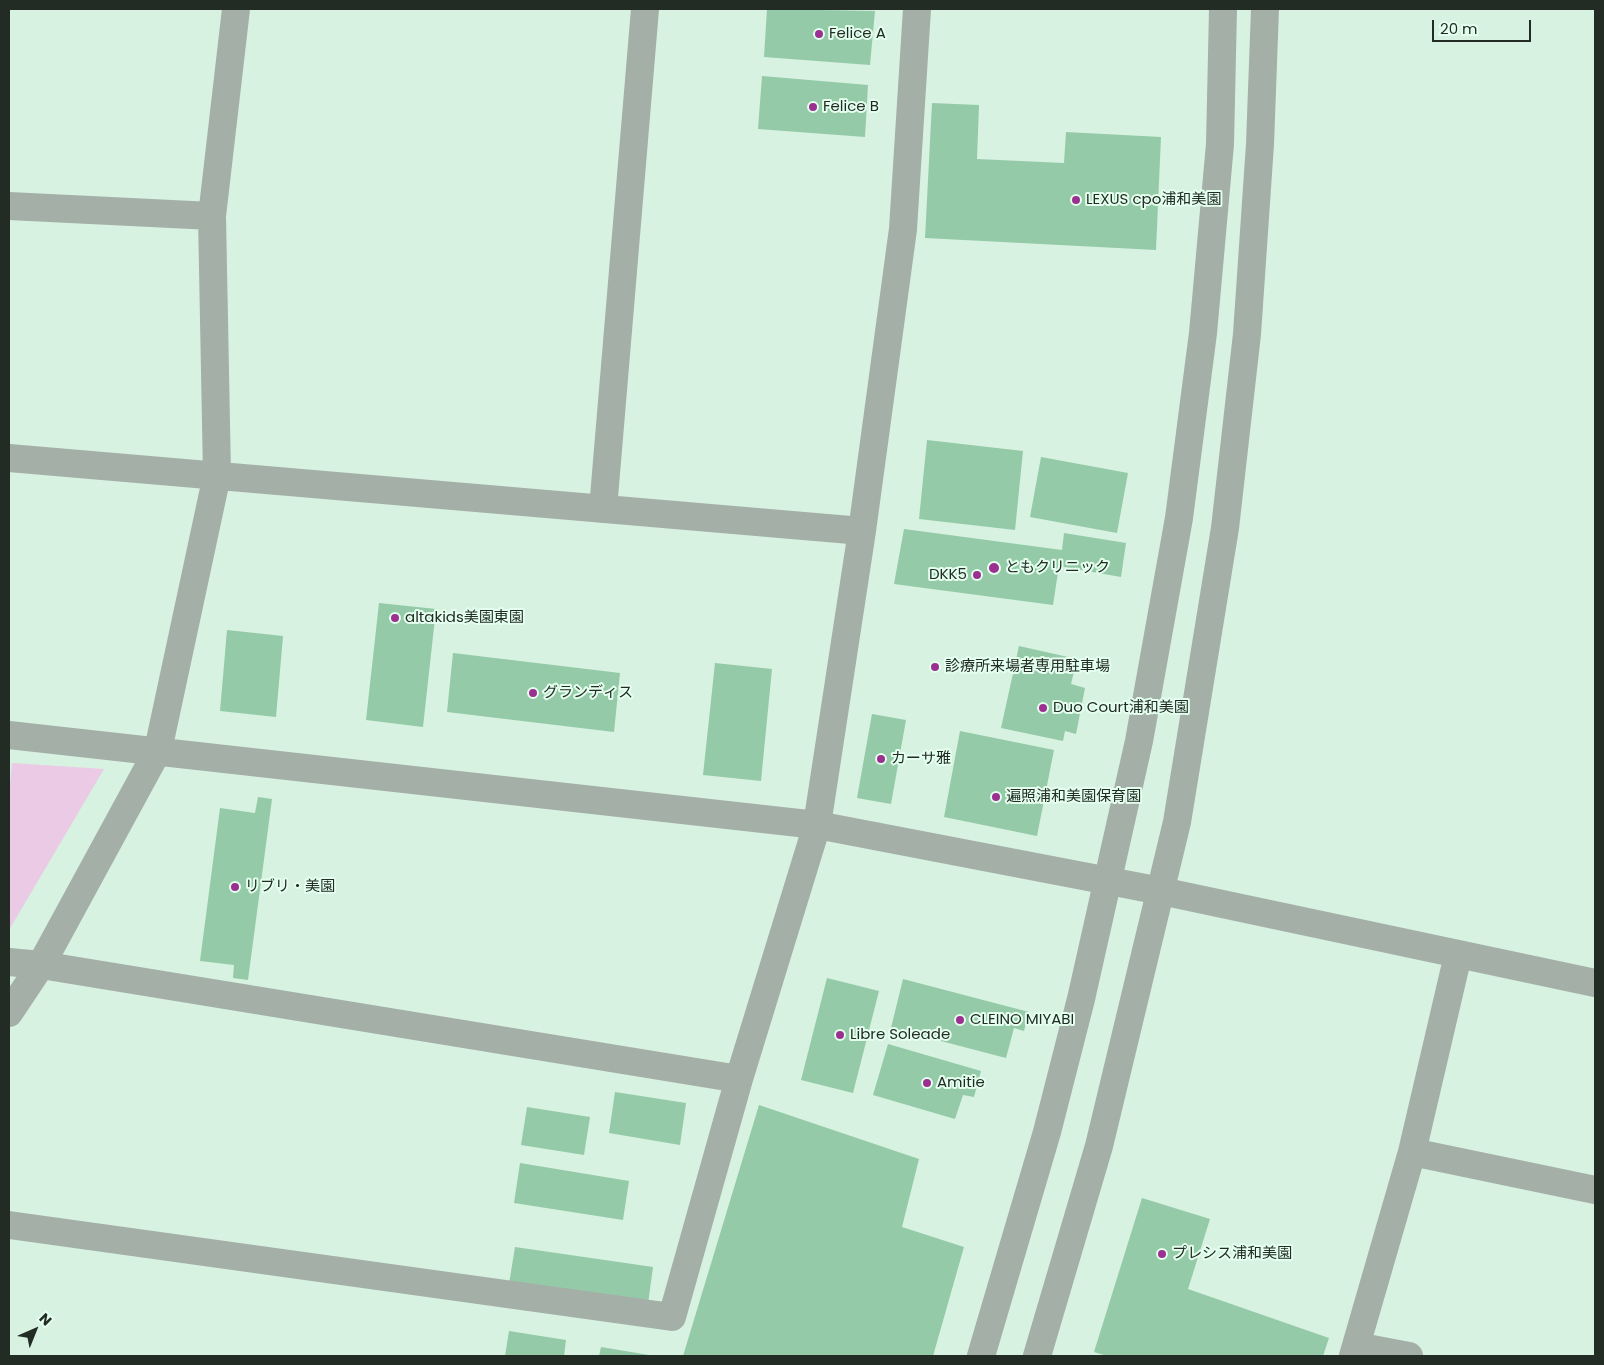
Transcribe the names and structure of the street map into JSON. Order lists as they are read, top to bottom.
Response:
{
  "places": [
    "Felice A",
    "Felice B",
    "LEXUS cpo浦和美園",
    "ともクリニック",
    "DKK5",
    "altakids美園東園",
    "診療所来場者専用駐車場",
    "グランディス",
    "Duo Court浦和美園",
    "カーサ雅",
    "遍照浦和美園保育園",
    "リブリ・美園",
    "CLEINO MIYABI",
    "Libre Soleade",
    "Amitie",
    "プレシス浦和美園"
  ],
  "scale_bar": "20 m",
  "north": "top right"
}
